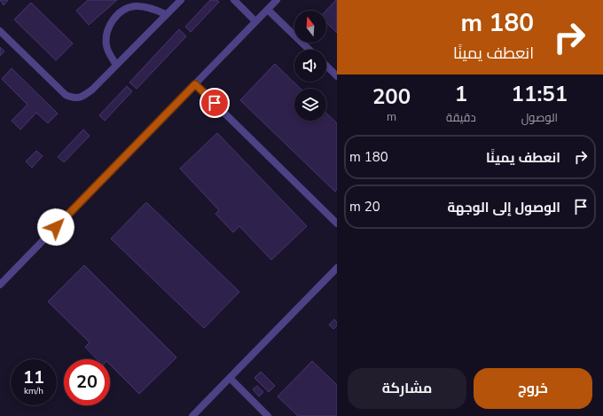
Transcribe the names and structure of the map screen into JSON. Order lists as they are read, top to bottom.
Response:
{
  "north": "top",
  "page": {
    "turn": ["180 m", "انعطف يمينًا"],
    "eta": [
      "11:51",
      "الوصول",
      "1",
      "دقيقة",
      "200",
      "m"
    ],
    "list": [
      {
        "name": "انعطف يمينًا",
        "value": "180 m"
      },
      {
        "name": "الوصول إلى الوجهة",
        "value": "20 m"
      }
    ],
    "speed": "11 km/h",
    "limit": "20",
    "buttons": ["خروج", "مشاركة"]
  }
}
